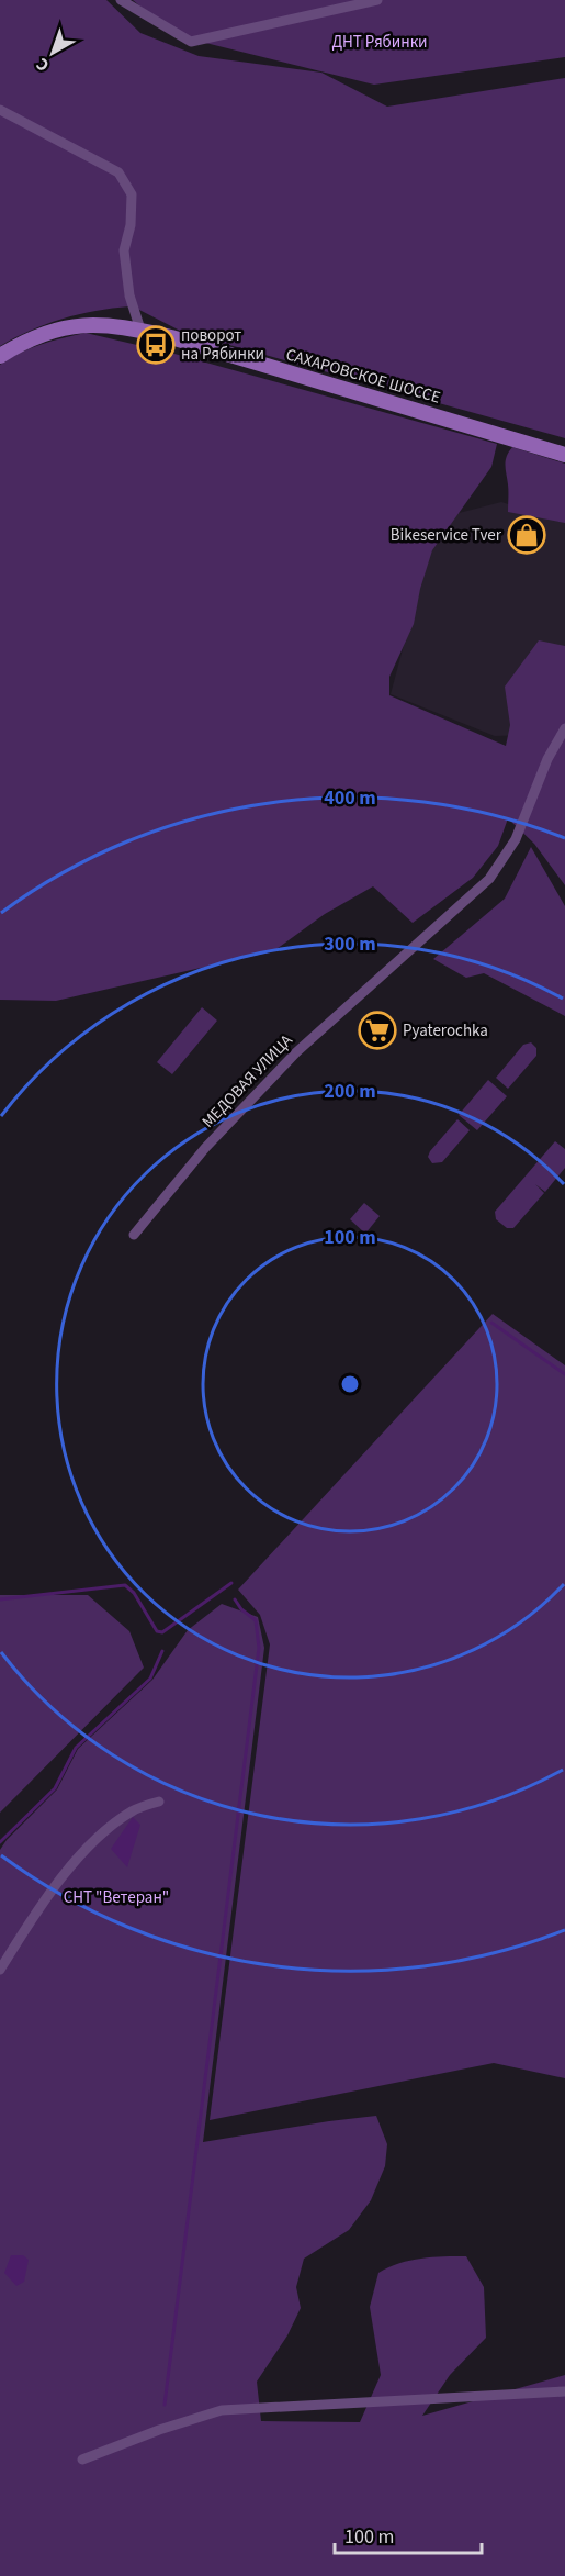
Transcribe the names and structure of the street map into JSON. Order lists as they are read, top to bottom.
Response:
{
  "streets": {
    "main road": ["САХАРОВСКОЕ ШОССЕ"],
    "street": ["МЕДОВАЯ УЛИЦА"]
  },
  "parks": ["ДНТ Рябинки", "СНТ \"Ветеран\""],
  "places": {
    "bus stop": ["поворот на Рябинки"],
    "shop": ["Bikeservice Tver"],
    "supermarket": ["Pyaterochka"]
  },
  "scale_bar": "100 m",
  "north": "bottom left",
  "rings": [
    "400 m",
    "300 m",
    "200 m",
    "100 m"
  ]
}
